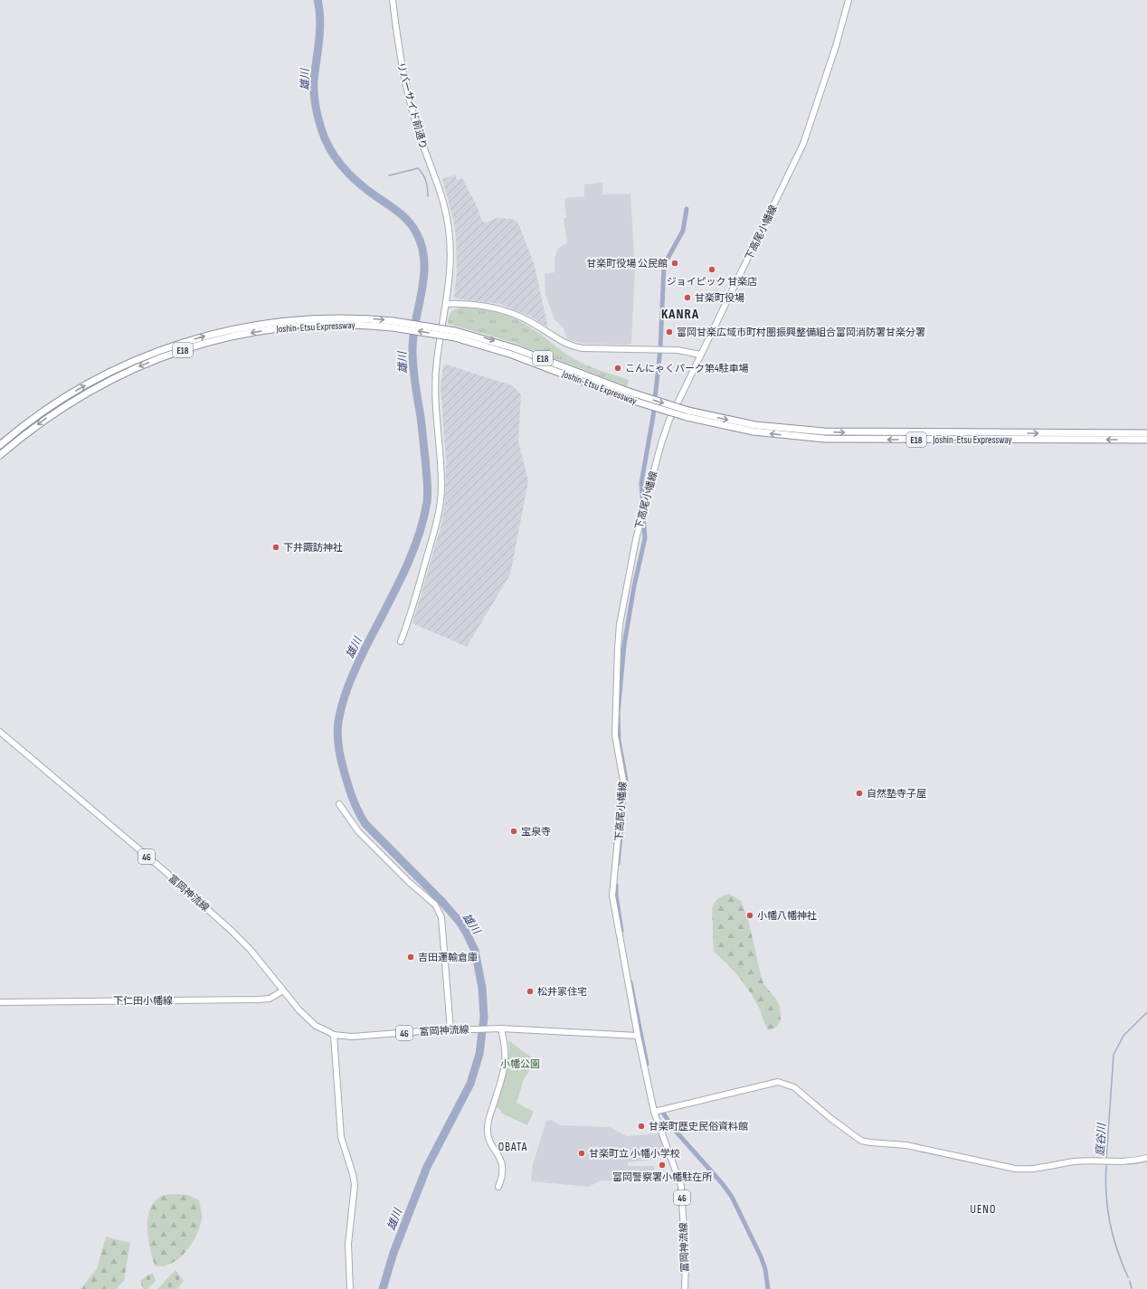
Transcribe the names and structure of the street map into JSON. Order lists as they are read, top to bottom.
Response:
{
  "streets": {
    "highway": ["Joshin-Etsu Expressway", "E18"],
    "main road": [
      "リバーサイド前通り",
      "下高尾小幡線",
      "46",
      "富岡神流線",
      "下仁田小幡線"
    ]
  },
  "crossings": [
    ["下高尾小幡線", "富岡神流線"],
    ["富岡神流線", "下仁田小幡線"]
  ],
  "districts": ["KANRA", "OBATA", "UENO"],
  "water": ["雄川", "庭谷川"],
  "parks": ["小幡公園"],
  "places": [
    "甘楽町役場 公民館",
    "ジョイピック 甘楽店",
    "甘楽町役場",
    "富岡甘楽広域市町村圏振興整備組合富岡消防署甘楽分署",
    "こんにゃくパーク第4駐車場",
    "下井諏訪神社",
    "自然塾寺子屋",
    "宝泉寺",
    "小幡八幡神社",
    "吉田運輸倉庫",
    "松井家住宅",
    "甘楽町歴史民俗資料館",
    "甘楽町立 小幡小学校",
    "富岡警察署小幡駐在所"
  ]
}
